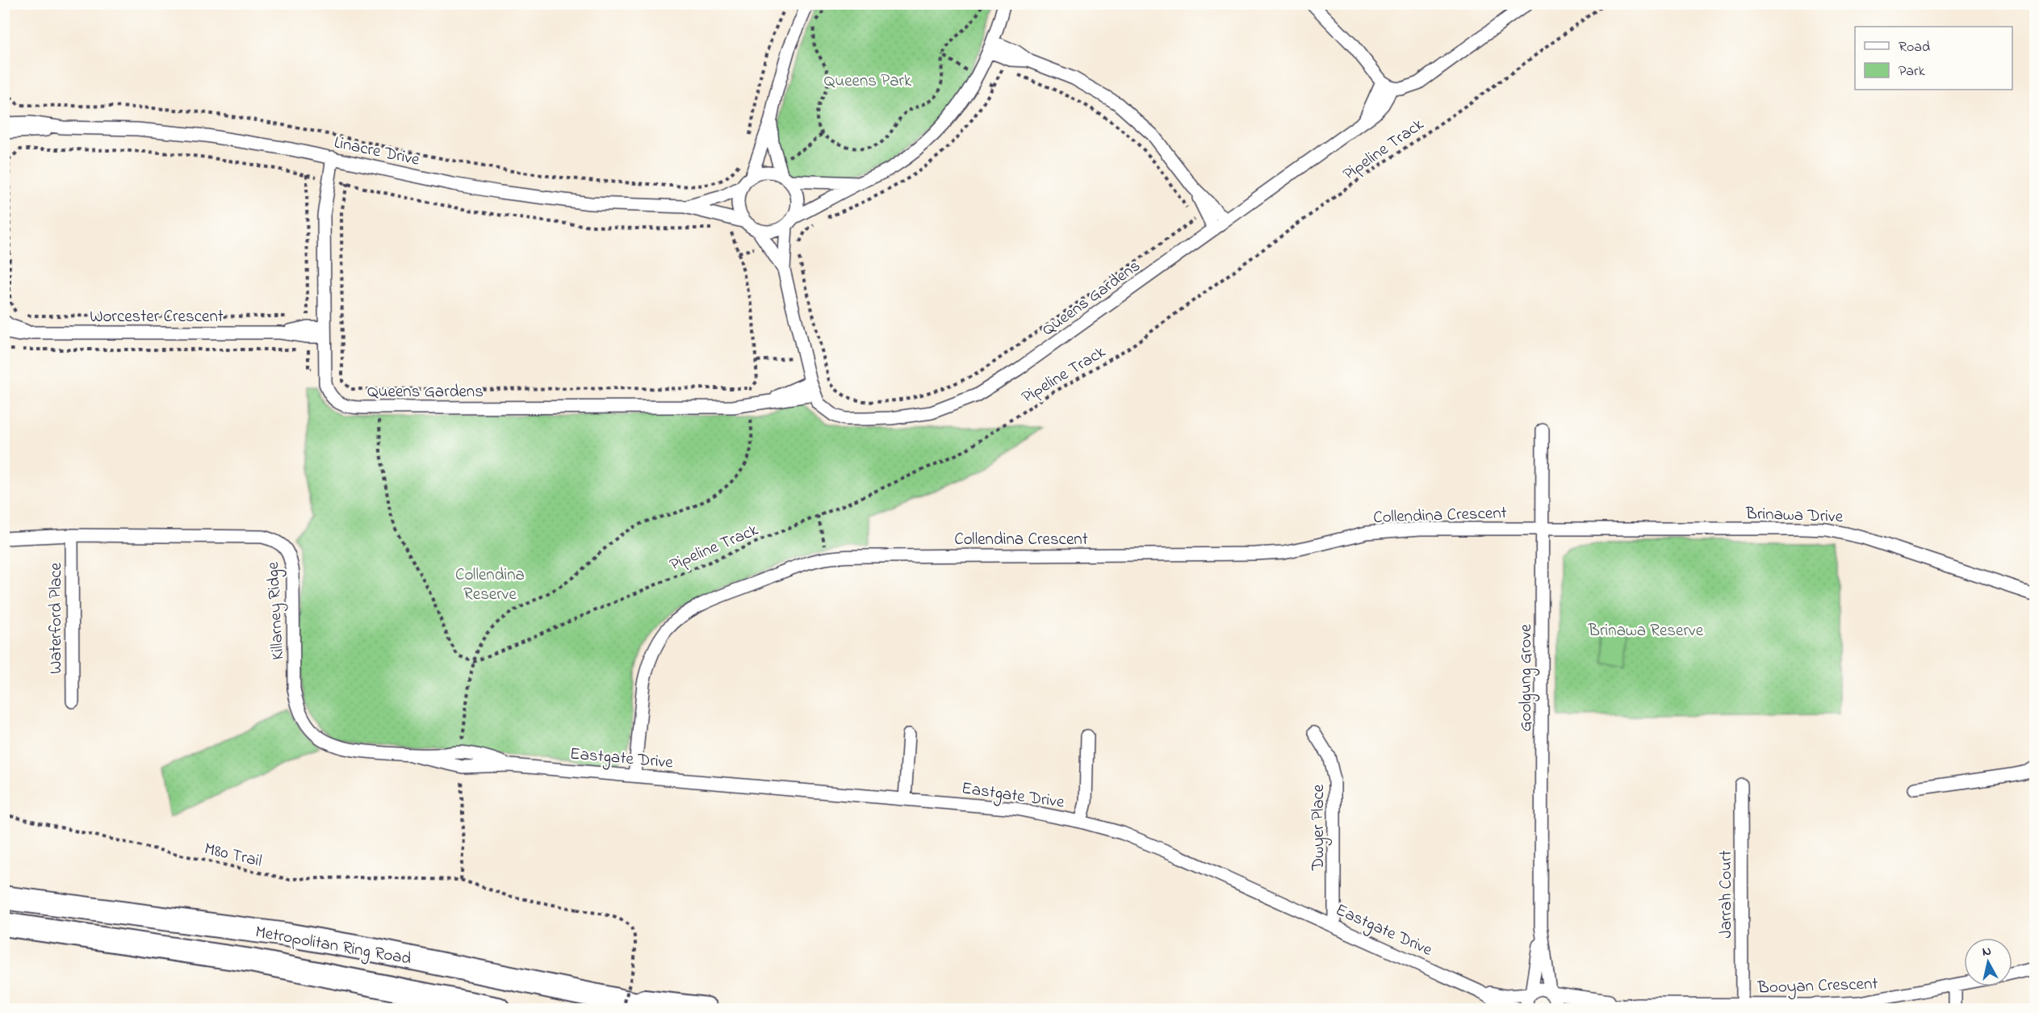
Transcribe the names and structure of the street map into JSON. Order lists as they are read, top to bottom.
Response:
{
  "streets": {
    "highway": ["Metropolitan Ring Road"],
    "street": [
      "Linacre Drive",
      "Queens Gardens",
      "Worcester Crescent",
      "Collendina Crescent",
      "Brinawa Drive",
      "Killarney Ridge",
      "Waterford Place",
      "Goolgung Grove",
      "Eastgate Drive",
      "Dwyer Place",
      "Jarrah Court",
      "Booyan Crescent"
    ],
    "path": ["Pipeline Track", "M80 Trail"]
  },
  "crossings": [
    ["Linacre Drive", "Queens Gardens"],
    ["Queens Gardens", "Worcester Crescent"],
    ["Collendina Crescent", "Brinawa Drive"],
    ["Collendina Crescent", "Goolgung Grove"],
    ["Collendina Crescent", "Eastgate Drive"],
    ["Brinawa Drive", "Goolgung Grove"],
    ["Killarney Ridge", "Waterford Place"],
    ["Killarney Ridge", "Eastgate Drive"],
    ["Goolgung Grove", "Eastgate Drive"],
    ["Goolgung Grove", "Booyan Crescent"],
    ["Eastgate Drive", "Dwyer Place"],
    ["Eastgate Drive", "Booyan Crescent"],
    ["M80 Trail", "Metropolitan Ring Road"],
    ["Jarrah Court", "Booyan Crescent"]
  ],
  "parks": ["Queens Park", "Collendina Reserve", "Brinawa Reserve"],
  "legend": ["Road", "Park"],
  "north": "top"
}
